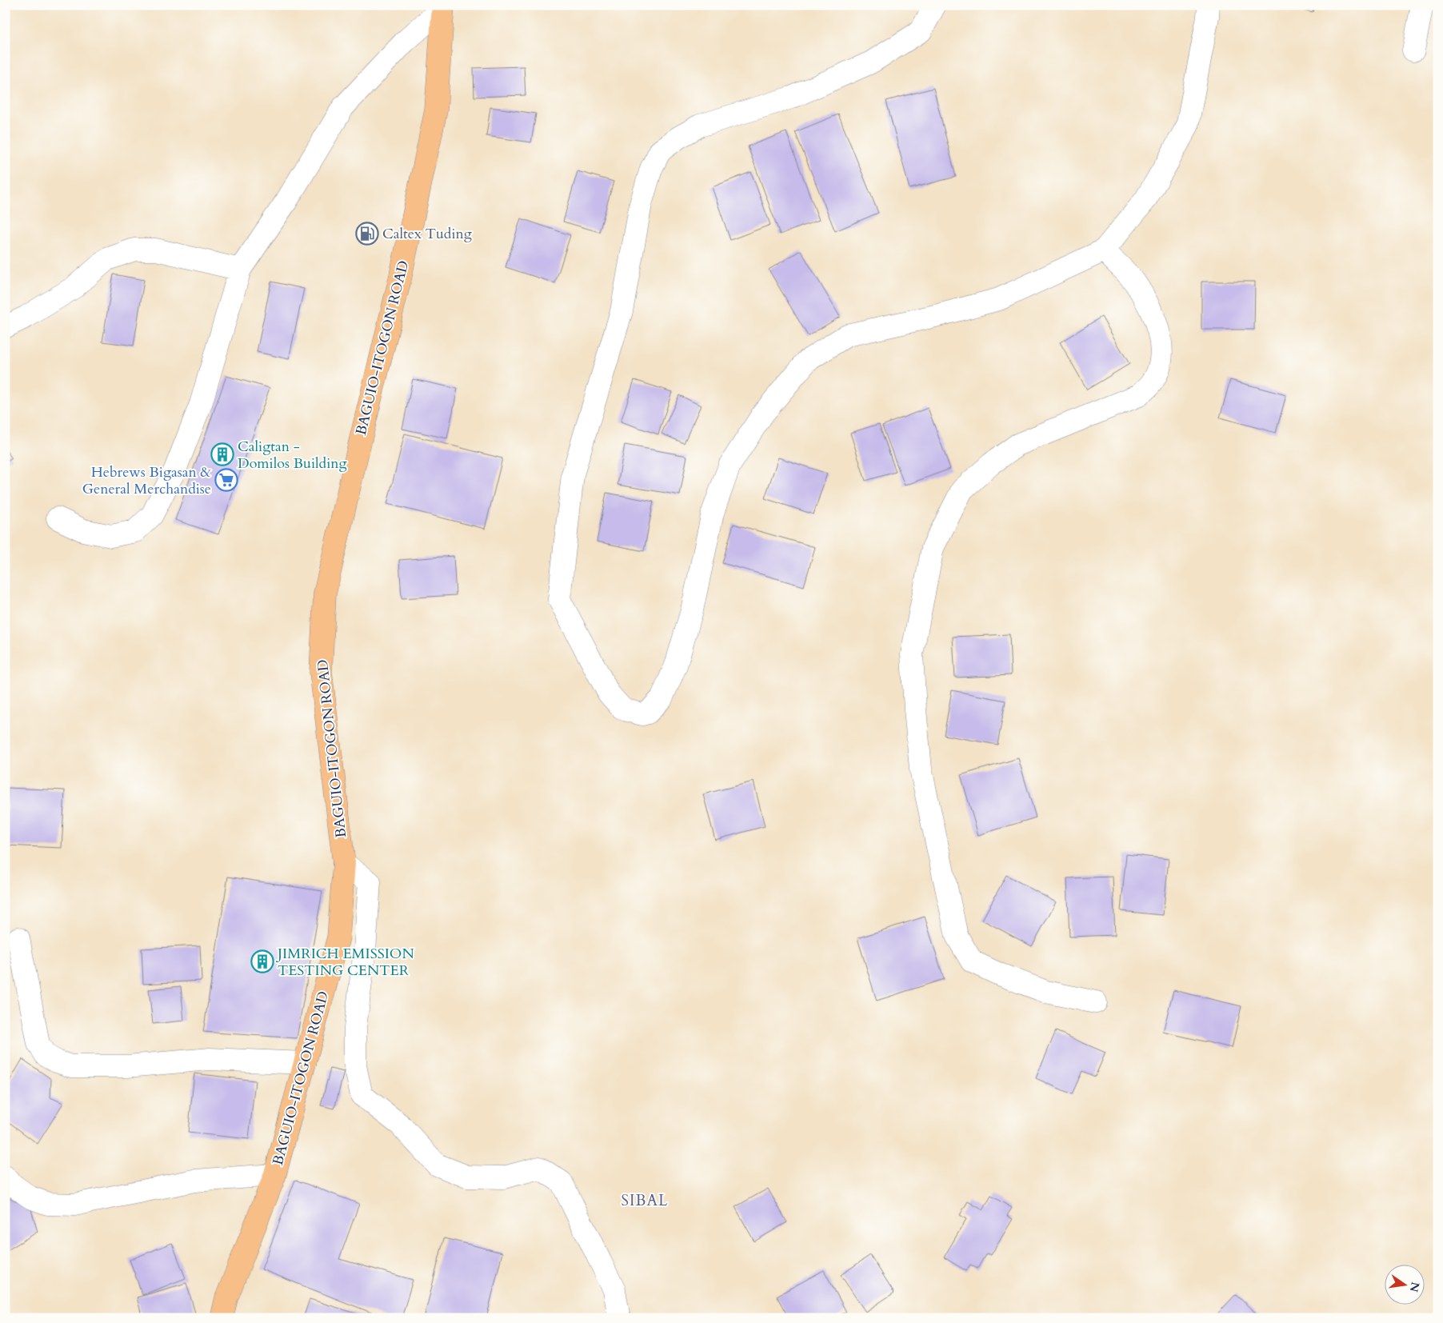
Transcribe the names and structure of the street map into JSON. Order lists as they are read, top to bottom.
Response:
{
  "streets": {
    "main road": ["BAGUIO-ITOGON ROAD"]
  },
  "districts": ["SIBAL"],
  "places": {
    "fuel station": ["Caltex Tuding"],
    "building": ["Caligtan - Domilos Building", "JIMRICH EMISSION TESTING CENTER"],
    "supermarket": ["Hebrews Bigasan & General Merchandise"]
  },
  "north": "right"
}
